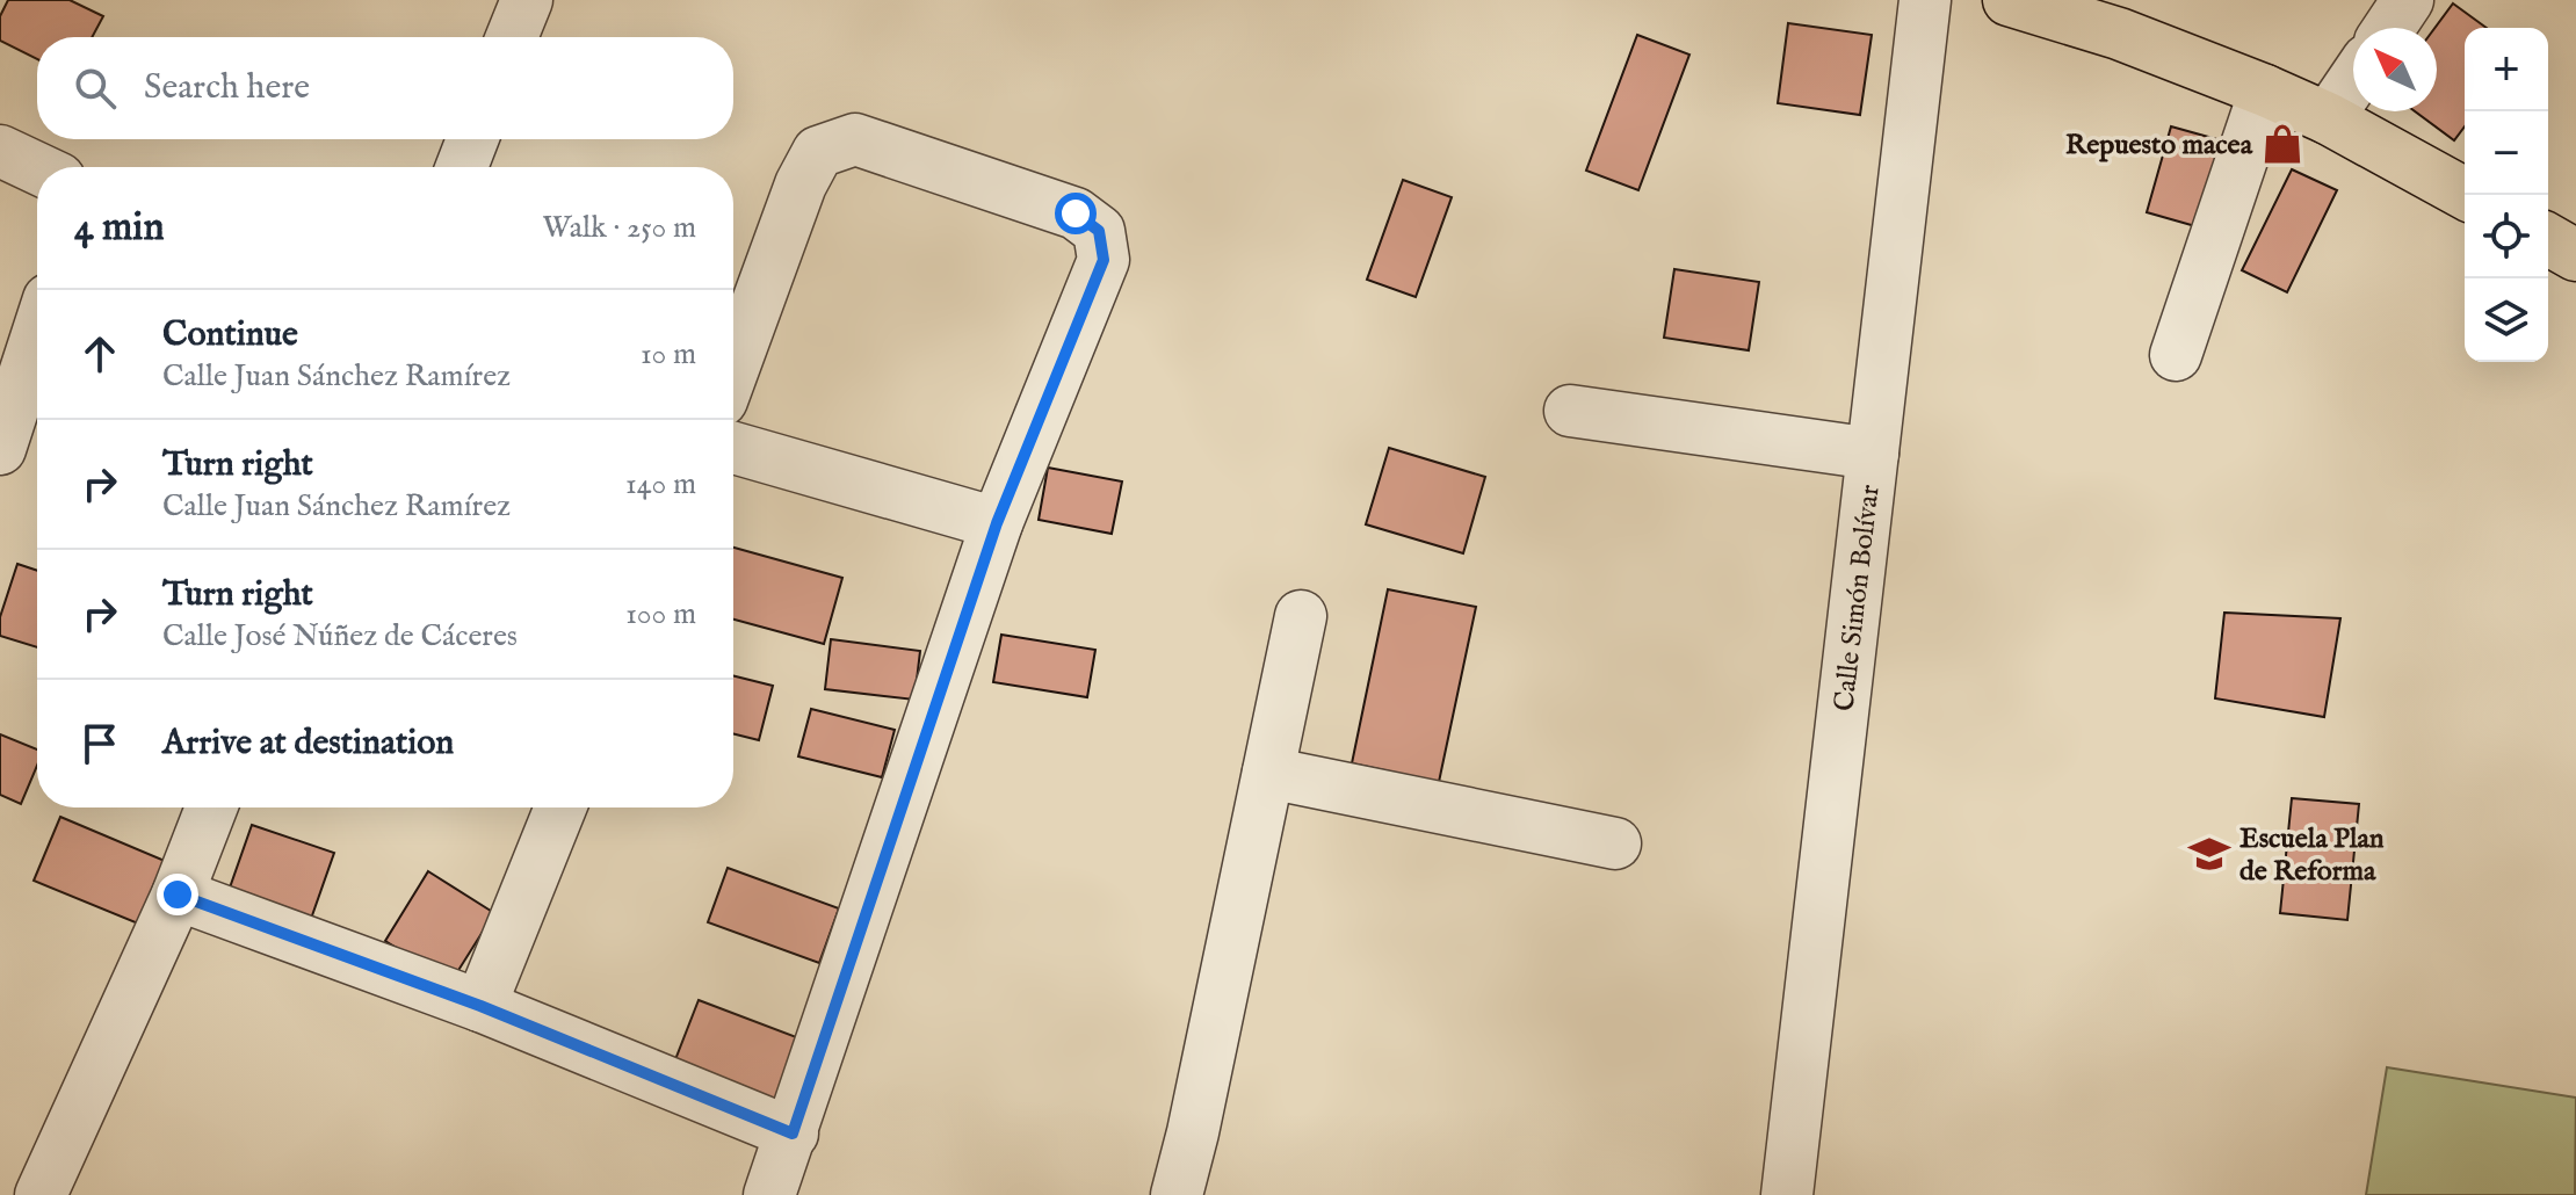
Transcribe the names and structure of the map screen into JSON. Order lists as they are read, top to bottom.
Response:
{
  "streets": {
    "street": ["Calle Simón Bolívar"]
  },
  "places": {
    "shop": ["Repuesto macea"],
    "school or university": ["Escuela Plan de Reforma"]
  },
  "north": "top left",
  "page": {
    "map_buttons": ["+", "−"],
    "search": "Search here",
    "heading": ["4 min", "Walk · 250 m"],
    "list": [
      ["Continue", "Calle Juan Sánchez Ramírez", "10 m"],
      ["Turn right", "Calle Juan Sánchez Ramírez", "140 m"],
      ["Turn right", "Calle José Núñez de Cáceres", "100 m"],
      "Arrive at destination"
    ]
  }
}
